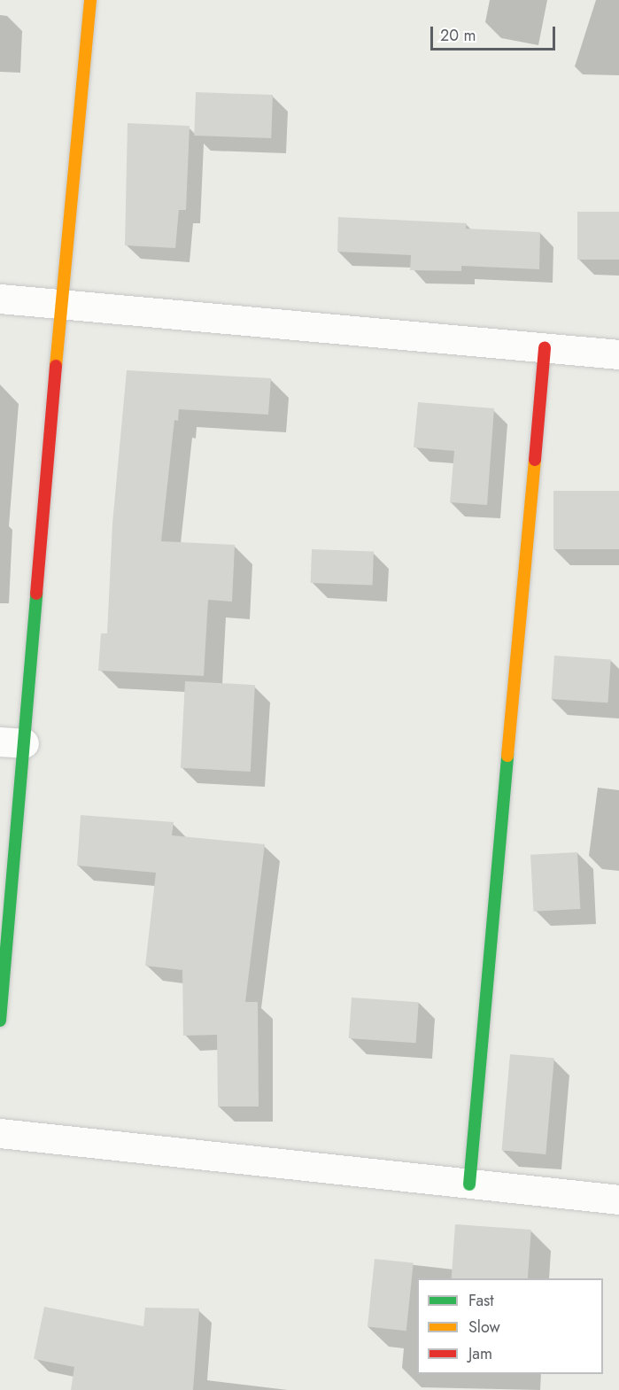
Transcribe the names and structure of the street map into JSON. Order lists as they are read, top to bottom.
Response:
{
  "legend": ["Fast", "Slow", "Jam"],
  "scale_bar": "20 m"
}
